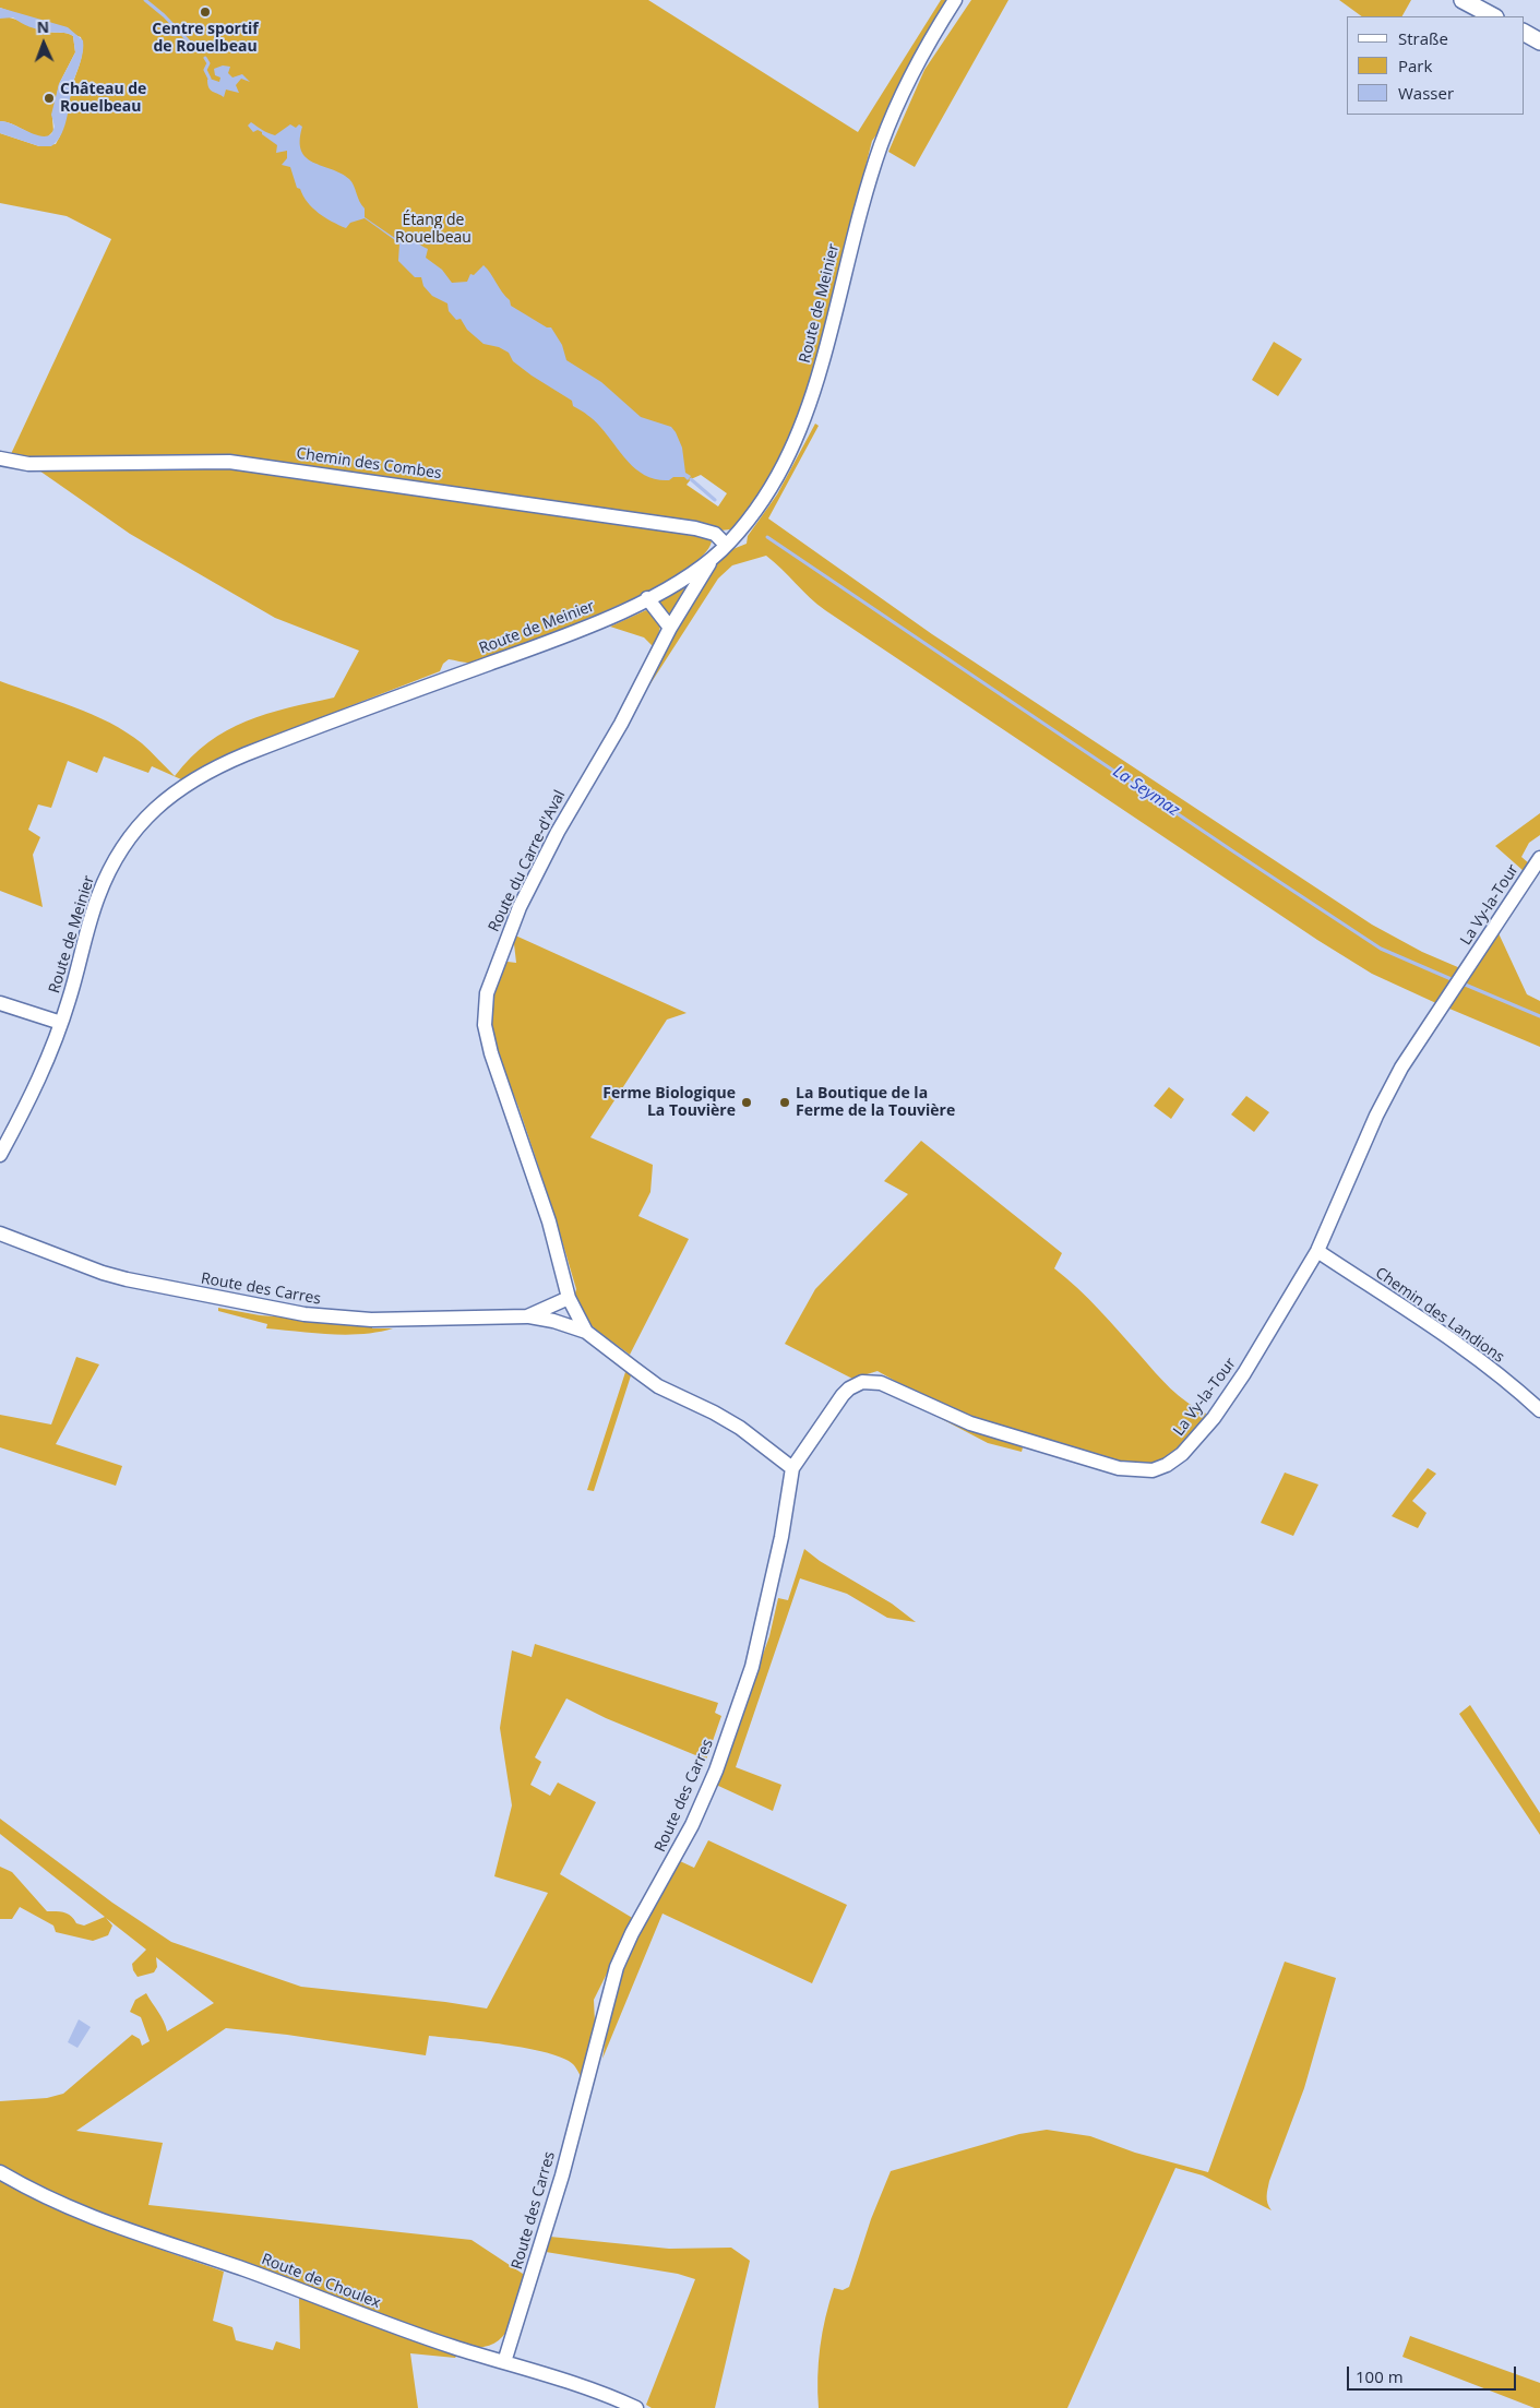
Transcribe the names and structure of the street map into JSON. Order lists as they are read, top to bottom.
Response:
{
  "streets": {
    "street": [
      "Route de Meinier",
      "Chemin des Combes",
      "Route du Carre-d'Aval",
      "La Vy-la-Tour",
      "Route des Carres",
      "Chemin des Landions",
      "Route de Choulex"
    ]
  },
  "crossings": [
    ["Route de Meinier", "Chemin des Combes"],
    ["Route de Meinier", "Route du Carre-d'Aval"],
    ["Route du Carre-d'Aval", "Route des Carres"],
    ["La Vy-la-Tour", "Route des Carres"],
    ["La Vy-la-Tour", "Chemin des Landions"],
    ["Route des Carres", "Route de Choulex"]
  ],
  "water": ["La Seymaz"],
  "parks": ["Étang de Rouelbeau"],
  "places": [
    "Centre sportif de Rouelbeau",
    "Château de Rouelbeau",
    "Ferme Biologique La Touvière",
    "La Boutique de la Ferme de la Touvière"
  ],
  "legend": ["Straße", "Park", "Wasser"],
  "scale_bar": "100 m",
  "north": "top"
}
